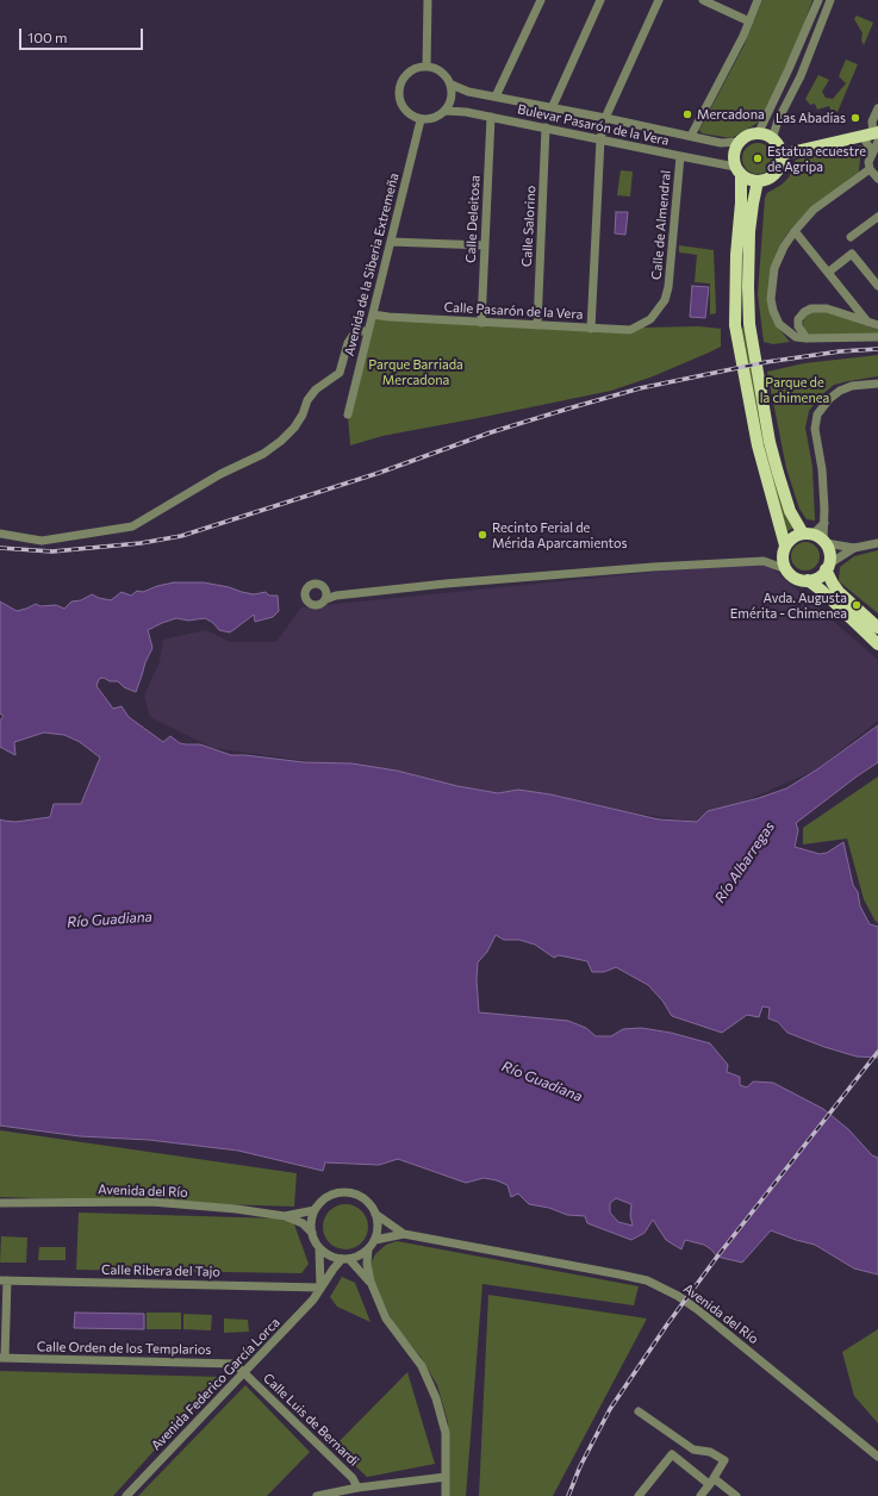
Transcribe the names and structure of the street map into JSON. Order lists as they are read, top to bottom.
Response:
{
  "streets": {
    "street": [
      "Bulevar Pasarón de la Vera",
      "Calle Deleitosa",
      "Calle de Almendral",
      "Calle Salorino",
      "Avenida de la Siberia Extremeña",
      "Calle Pasarón de la Vera",
      "Avenida del Río",
      "Calle Ribera del Tajo",
      "Calle Orden de los Templarios",
      "Avenida Federico García Lorca",
      "Calle Luis de Bernardi"
    ]
  },
  "crossings": [
    ["Bulevar Pasarón de la Vera", "Calle Deleitosa"],
    ["Bulevar Pasarón de la Vera", "Calle de Almendral"],
    ["Bulevar Pasarón de la Vera", "Calle Salorino"],
    ["Bulevar Pasarón de la Vera", "Avenida de la Siberia Extremeña"],
    ["Calle Deleitosa", "Calle Pasarón de la Vera"],
    ["Calle de Almendral", "Calle Pasarón de la Vera"],
    ["Calle Salorino", "Calle Pasarón de la Vera"],
    ["Avenida de la Siberia Extremeña", "Calle Pasarón de la Vera"],
    ["Avenida del Río", "Avenida Federico García Lorca"],
    ["Calle Ribera del Tajo", "Avenida Federico García Lorca"],
    ["Calle Orden de los Templarios", "Avenida Federico García Lorca"],
    ["Calle Orden de los Templarios", "Calle Luis de Bernardi"],
    ["Avenida Federico García Lorca", "Calle Luis de Bernardi"]
  ],
  "water": ["Río Albarregas", "Río Guadiana"],
  "parks": ["Parque Barriada Mercadona", "Parque de la chimenea"],
  "places": [
    "Mercadona",
    "Las Abadías",
    "Estatua ecuestre de Agripa",
    "Recinto Ferial de Mérida Aparcamientos",
    "Avda. Augusta Emérita - Chimenea"
  ],
  "scale_bar": "100 m"
}
